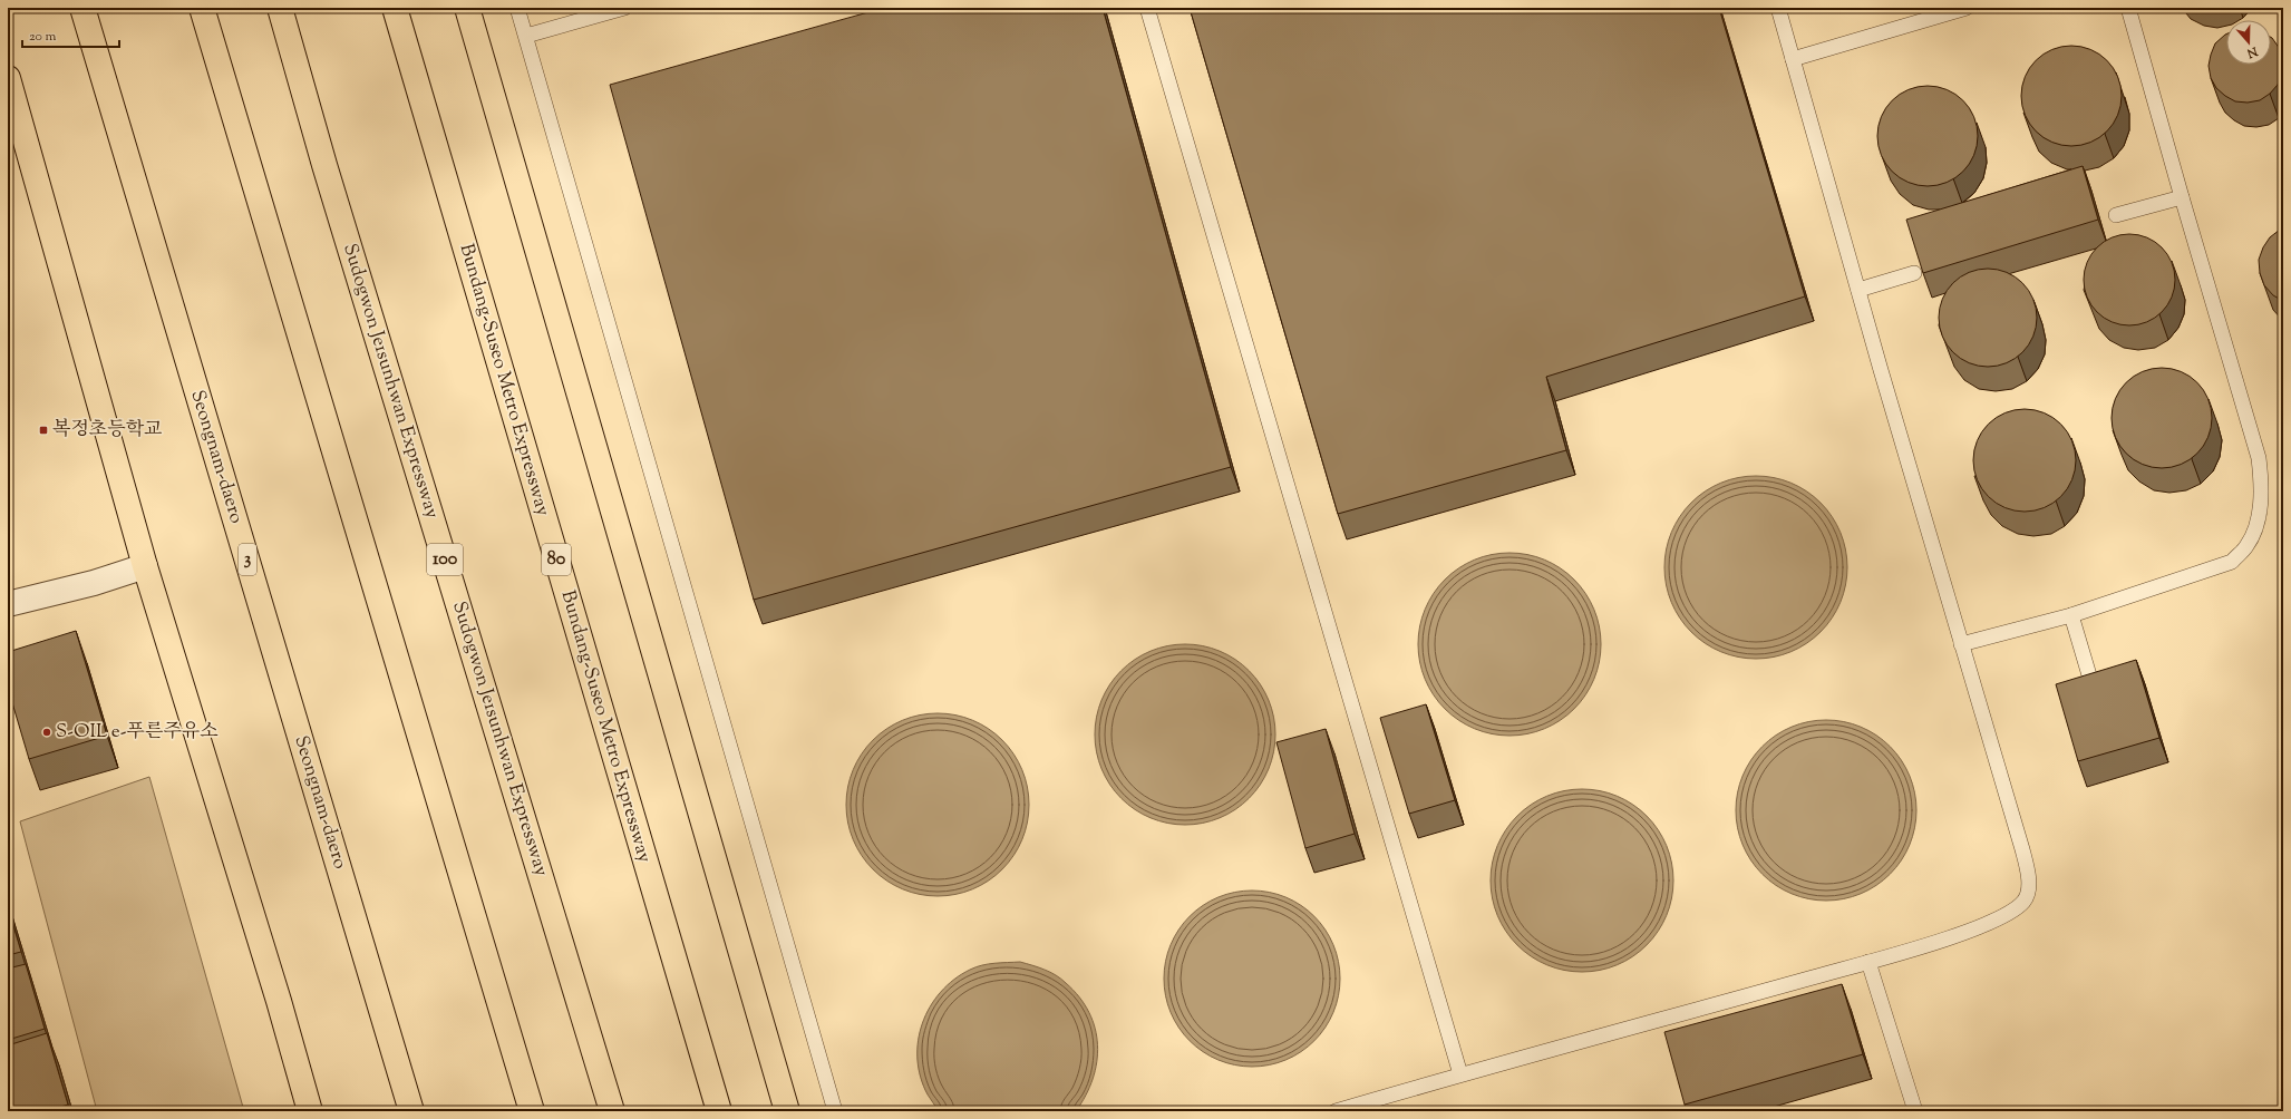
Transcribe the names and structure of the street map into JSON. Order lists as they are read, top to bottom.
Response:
{
  "streets": {
    "main road": [
      "Bundang-Suseo Metro Expressway",
      "Sudogwon Je1sunhwan Expressway",
      "Seongnam-daero",
      "3",
      "100",
      "80"
    ]
  },
  "places": {
    "transit": ["복정초등학교"],
    "other": ["S-OIL e-푸른주유소"]
  },
  "scale_bar": "20 m",
  "north": "bottom"
}
